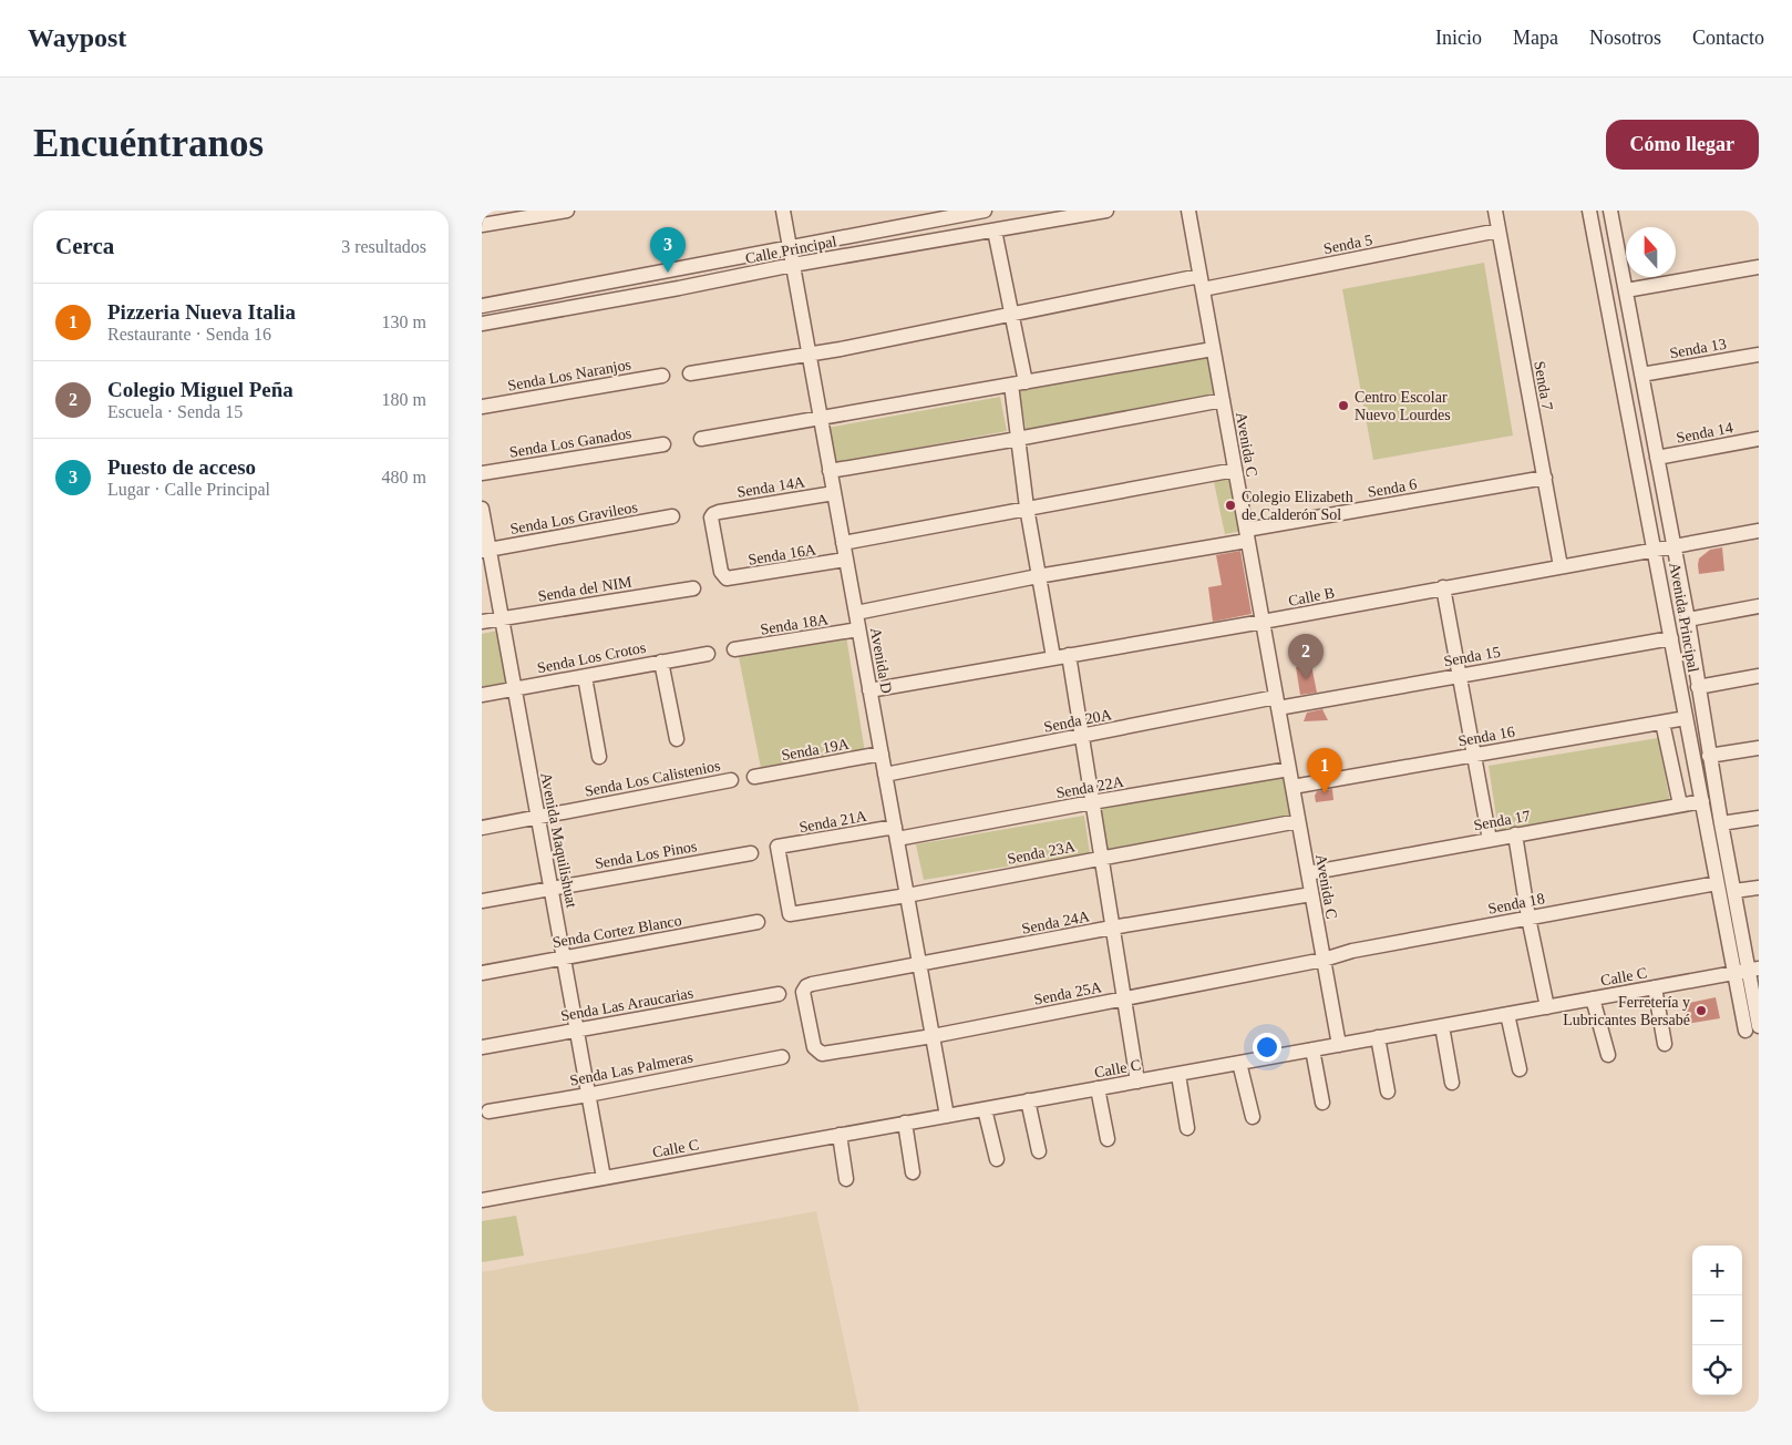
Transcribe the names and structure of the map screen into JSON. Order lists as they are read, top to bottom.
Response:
{
  "streets": {
    "street": [
      "Senda 5",
      "Calle Principal",
      "Senda 13",
      "Senda Los Naranjos",
      "Senda 7",
      "Senda 14",
      "Senda Los Ganados",
      "Avenida C",
      "Senda 14A",
      "Senda 6",
      "Senda Los Gravileos",
      "Senda 16A",
      "Senda del NIM",
      "Calle B",
      "Avenida Principal",
      "Senda 18A",
      "Senda 15",
      "Senda Los Crotos",
      "Avenida D",
      "Senda 20A",
      "Senda 16",
      "Senda 19A",
      "Senda Los Calistenios",
      "Senda 22A",
      "Senda 17",
      "Senda 21A",
      "Avenida Maquilishuat",
      "Senda 23A",
      "Senda Los Pinos",
      "Senda 18",
      "Senda 24A",
      "Senda Cortez Blanco",
      "Calle C",
      "Senda 25A",
      "Senda Las Araucarias",
      "Senda Las Palmeras"
    ]
  },
  "crossings": [
    ["Senda 5", "Senda 7"],
    ["Senda 5", "Avenida C"],
    ["Senda 5", "Avenida D"],
    ["Calle Principal", "Avenida D"],
    ["Senda 13", "Avenida Principal"],
    ["Senda 7", "Senda 6"],
    ["Senda 7", "Calle B"],
    ["Senda 14", "Avenida Principal"],
    ["Avenida C", "Senda 6"],
    ["Avenida C", "Calle B"],
    ["Avenida C", "Senda 15"],
    ["Avenida C", "Senda 20A"],
    ["Avenida C", "Senda 16"],
    ["Avenida C", "Senda 22A"],
    ["Avenida C", "Senda 17"],
    ["Avenida C", "Senda 23A"],
    ["Avenida C", "Senda 18"],
    ["Avenida C", "Senda 24A"],
    ["Avenida C", "Calle C"],
    ["Avenida C", "Senda 25A"],
    ["Senda 14A", "Senda 16A"],
    ["Senda 14A", "Avenida D"],
    ["Senda 6", "Avenida D"],
    ["Senda Los Gravileos", "Avenida Maquilishuat"],
    ["Senda 16A", "Avenida D"],
    ["Senda del NIM", "Avenida Maquilishuat"],
    ["Calle B", "Avenida Principal"],
    ["Calle B", "Avenida D"],
    ["Avenida Principal", "Senda 15"],
    ["Avenida Principal", "Senda 16"],
    ["Avenida Principal", "Senda 17"],
    ["Avenida Principal", "Senda 18"],
    ["Avenida Principal", "Calle C"],
    ["Senda 18A", "Avenida D"],
    ["Senda 15", "Senda 20A"],
    ["Senda Los Crotos", "Avenida Maquilishuat"],
    ["Avenida D", "Senda 20A"],
    ["Avenida D", "Senda 19A"],
    ["Avenida D", "Senda 22A"],
    ["Avenida D", "Senda 21A"],
    ["Avenida D", "Senda 23A"],
    ["Avenida D", "Senda 24A"],
    ["Avenida D", "Calle C"],
    ["Avenida D", "Senda 25A"],
    ["Senda Los Calistenios", "Avenida Maquilishuat"],
    ["Senda 22A", "Senda 21A"],
    ["Senda 21A", "Senda 23A"],
    ["Avenida Maquilishuat", "Senda Los Pinos"],
    ["Avenida Maquilishuat", "Senda Cortez Blanco"],
    ["Avenida Maquilishuat", "Calle C"],
    ["Avenida Maquilishuat", "Senda Las Araucarias"],
    ["Avenida Maquilishuat", "Senda Las Palmeras"],
    ["Senda 18", "Senda 25A"],
    ["Senda 24A", "Senda 25A"]
  ],
  "places": ["Centro Escolar Nuevo Lourdes", "Colegio Elizabeth de Calderón Sol", "Ferretería y Lubricantes Bersabé"],
  "north": "top",
  "page": {
    "header": "Waypost",
    "nav": [
      "Inicio",
      "Mapa",
      "Nosotros",
      "Contacto"
    ],
    "buttons": "Cómo llegar",
    "title": "Encuéntranos",
    "heading": ["Cerca", "3 resultados"],
    "pins": ["3", "2", "1"],
    "list": [
      {
        "mark": "1",
        "name": "Pizzeria Nueva Italia",
        "note": "Restaurante · Senda 16",
        "value": "130 m"
      },
      {
        "mark": "2",
        "name": "Colegio Miguel Peña",
        "note": "Escuela · Senda 15",
        "value": "180 m"
      },
      {
        "mark": "3",
        "name": "Puesto de acceso",
        "note": "Lugar · Calle Principal",
        "value": "480 m"
      }
    ],
    "map_buttons": ["+", "−"]
  }
}
